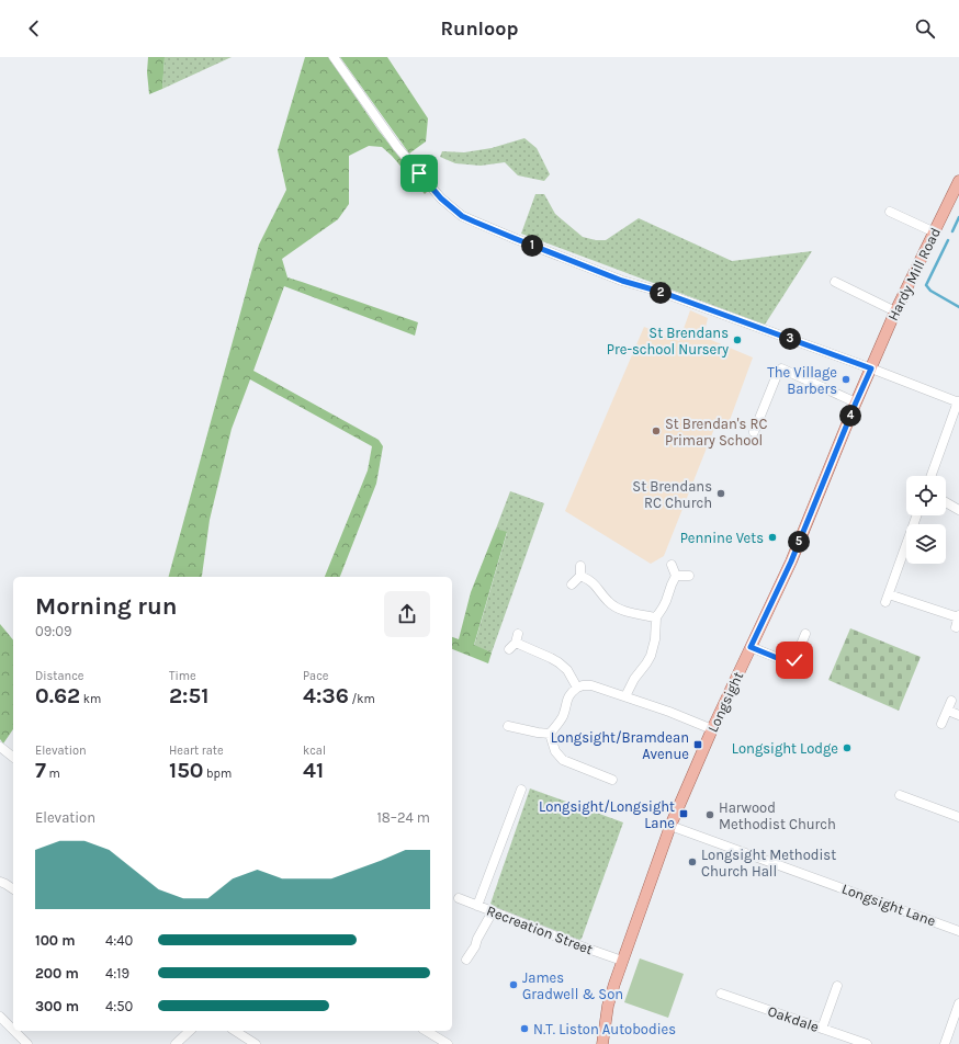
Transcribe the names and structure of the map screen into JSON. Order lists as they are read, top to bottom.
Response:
{
  "streets": {
    "main road": ["Hardy Mill Road", "Longsight"],
    "street": ["Longsight Lane", "Recreation Street", "Oakdale"]
  },
  "crossings": [
    ["Hardy Mill Road", "Longsight"],
    ["Longsight", "Longsight Lane"],
    ["Longsight", "Recreation Street"]
  ],
  "places": {
    "other": [
      "St Brendans Pre-school Nursery",
      "The Village Barbers",
      "St Brendan's RC Primary School",
      "St Brendans RC Church",
      "Pennine Vets",
      "Longsight Lodge",
      "Harwood Methodist Church",
      "Longsight Methodist Church Hall",
      "James Gradwell & Son",
      "N.T. Liston Autobodies"
    ],
    "transit": ["Longsight/Bramdean Avenue", "Longsight/Longsight Lane"]
  },
  "page": {
    "header": "Runloop",
    "pins": [
      "1",
      "2",
      "3",
      "4",
      "5"
    ],
    "heading": ["Morning run", "09:09"],
    "stats": [
      ["Distance", "0.62 km"],
      ["Time", "2:51"],
      ["Pace", "4:36 /km"],
      ["Elevation", "7 m"],
      ["Heart rate", "150 bpm"],
      ["kcal", "41"]
    ],
    "chart": ["Elevation", "18–24 m"],
    "list": [
      {
        "name": "100 m",
        "note": "4:40"
      },
      {
        "name": "200 m",
        "note": "4:19"
      },
      {
        "name": "300 m",
        "note": "4:50"
      }
    ]
  }
}
